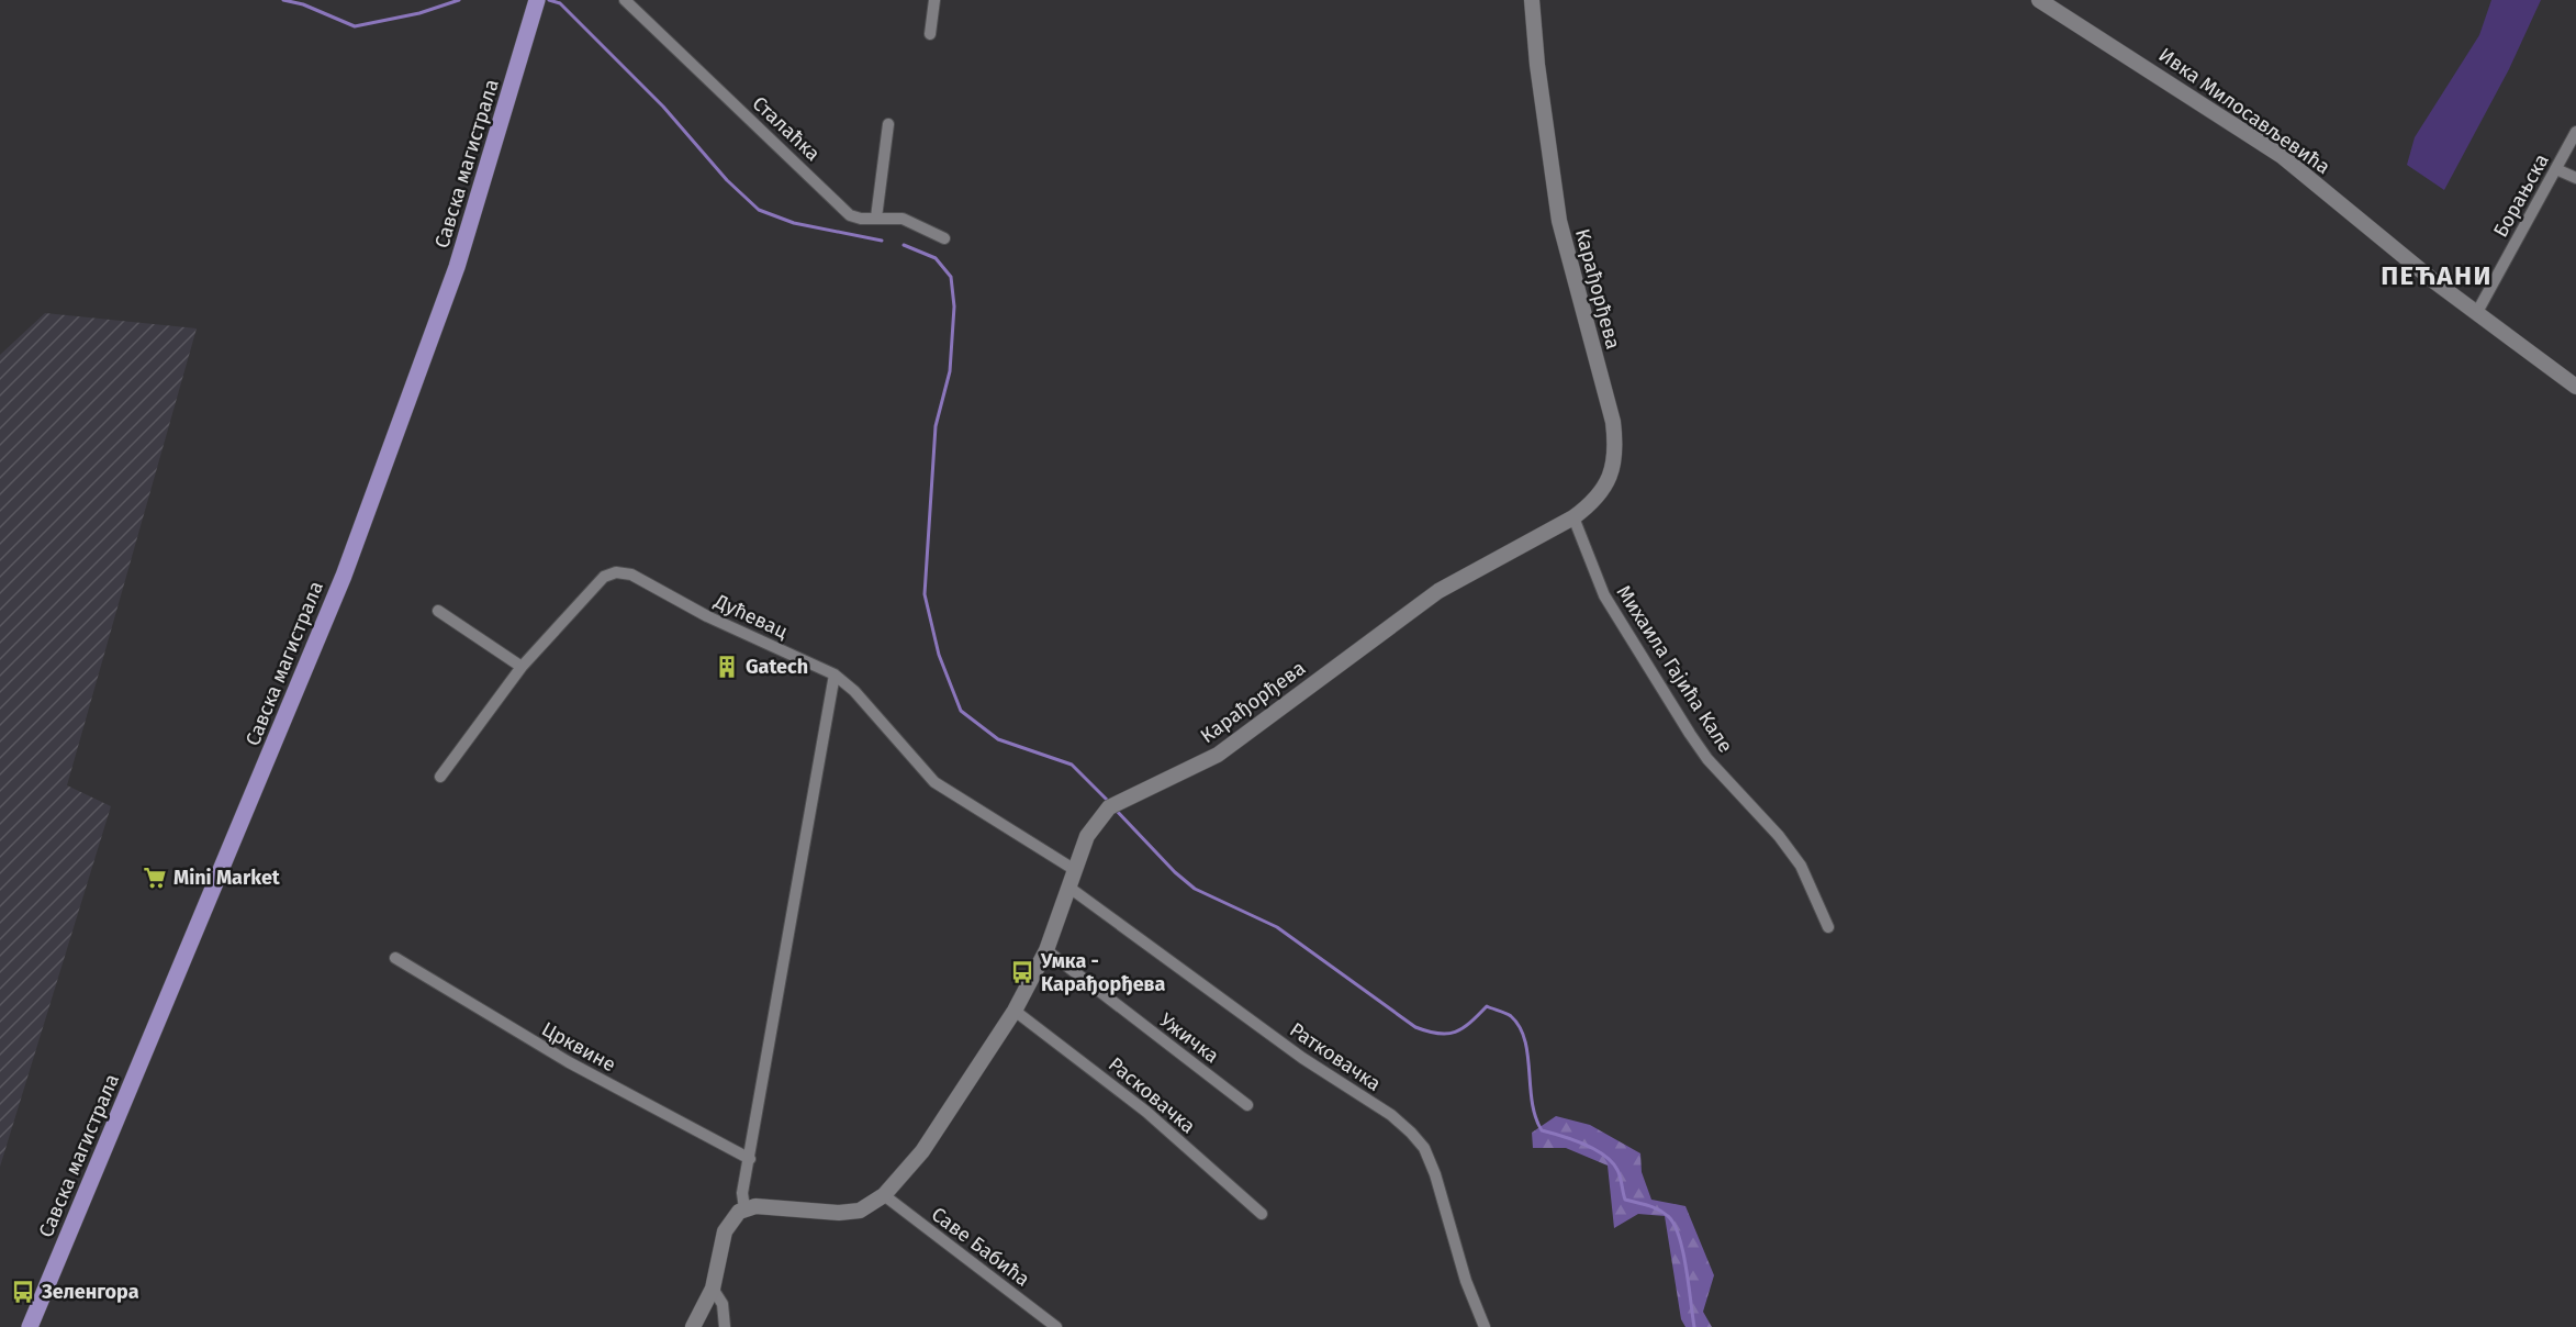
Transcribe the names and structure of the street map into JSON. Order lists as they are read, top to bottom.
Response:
{
  "streets": {
    "main road": ["Савска магистрала"],
    "street": [
      "Ивка Милосављевића",
      "Сталаћка",
      "Борањска",
      "Карађорђева",
      "Дућевац",
      "Михаила Гајића Кале",
      "Ужичка",
      "Црквине",
      "Ратковачка",
      "Расковачка",
      "Саве Бабића"
    ]
  },
  "crossings": [
    ["Ивка Милосављевића", "Борањска"],
    ["Карађорђева", "Дућевац"],
    ["Карађорђева", "Михаила Гајића Кале"],
    ["Карађорђева", "Ужичка"],
    ["Карађорђева", "Ратковачка"],
    ["Карађорђева", "Расковачка"],
    ["Карађорђева", "Саве Бабића"]
  ],
  "districts": ["ПЕЋАНИ"],
  "places": {
    "building": ["Gatech"],
    "supermarket": ["Mini Market"],
    "bus stop": ["Умка - Карађорђева", "Зеленгора"]
  }
}
